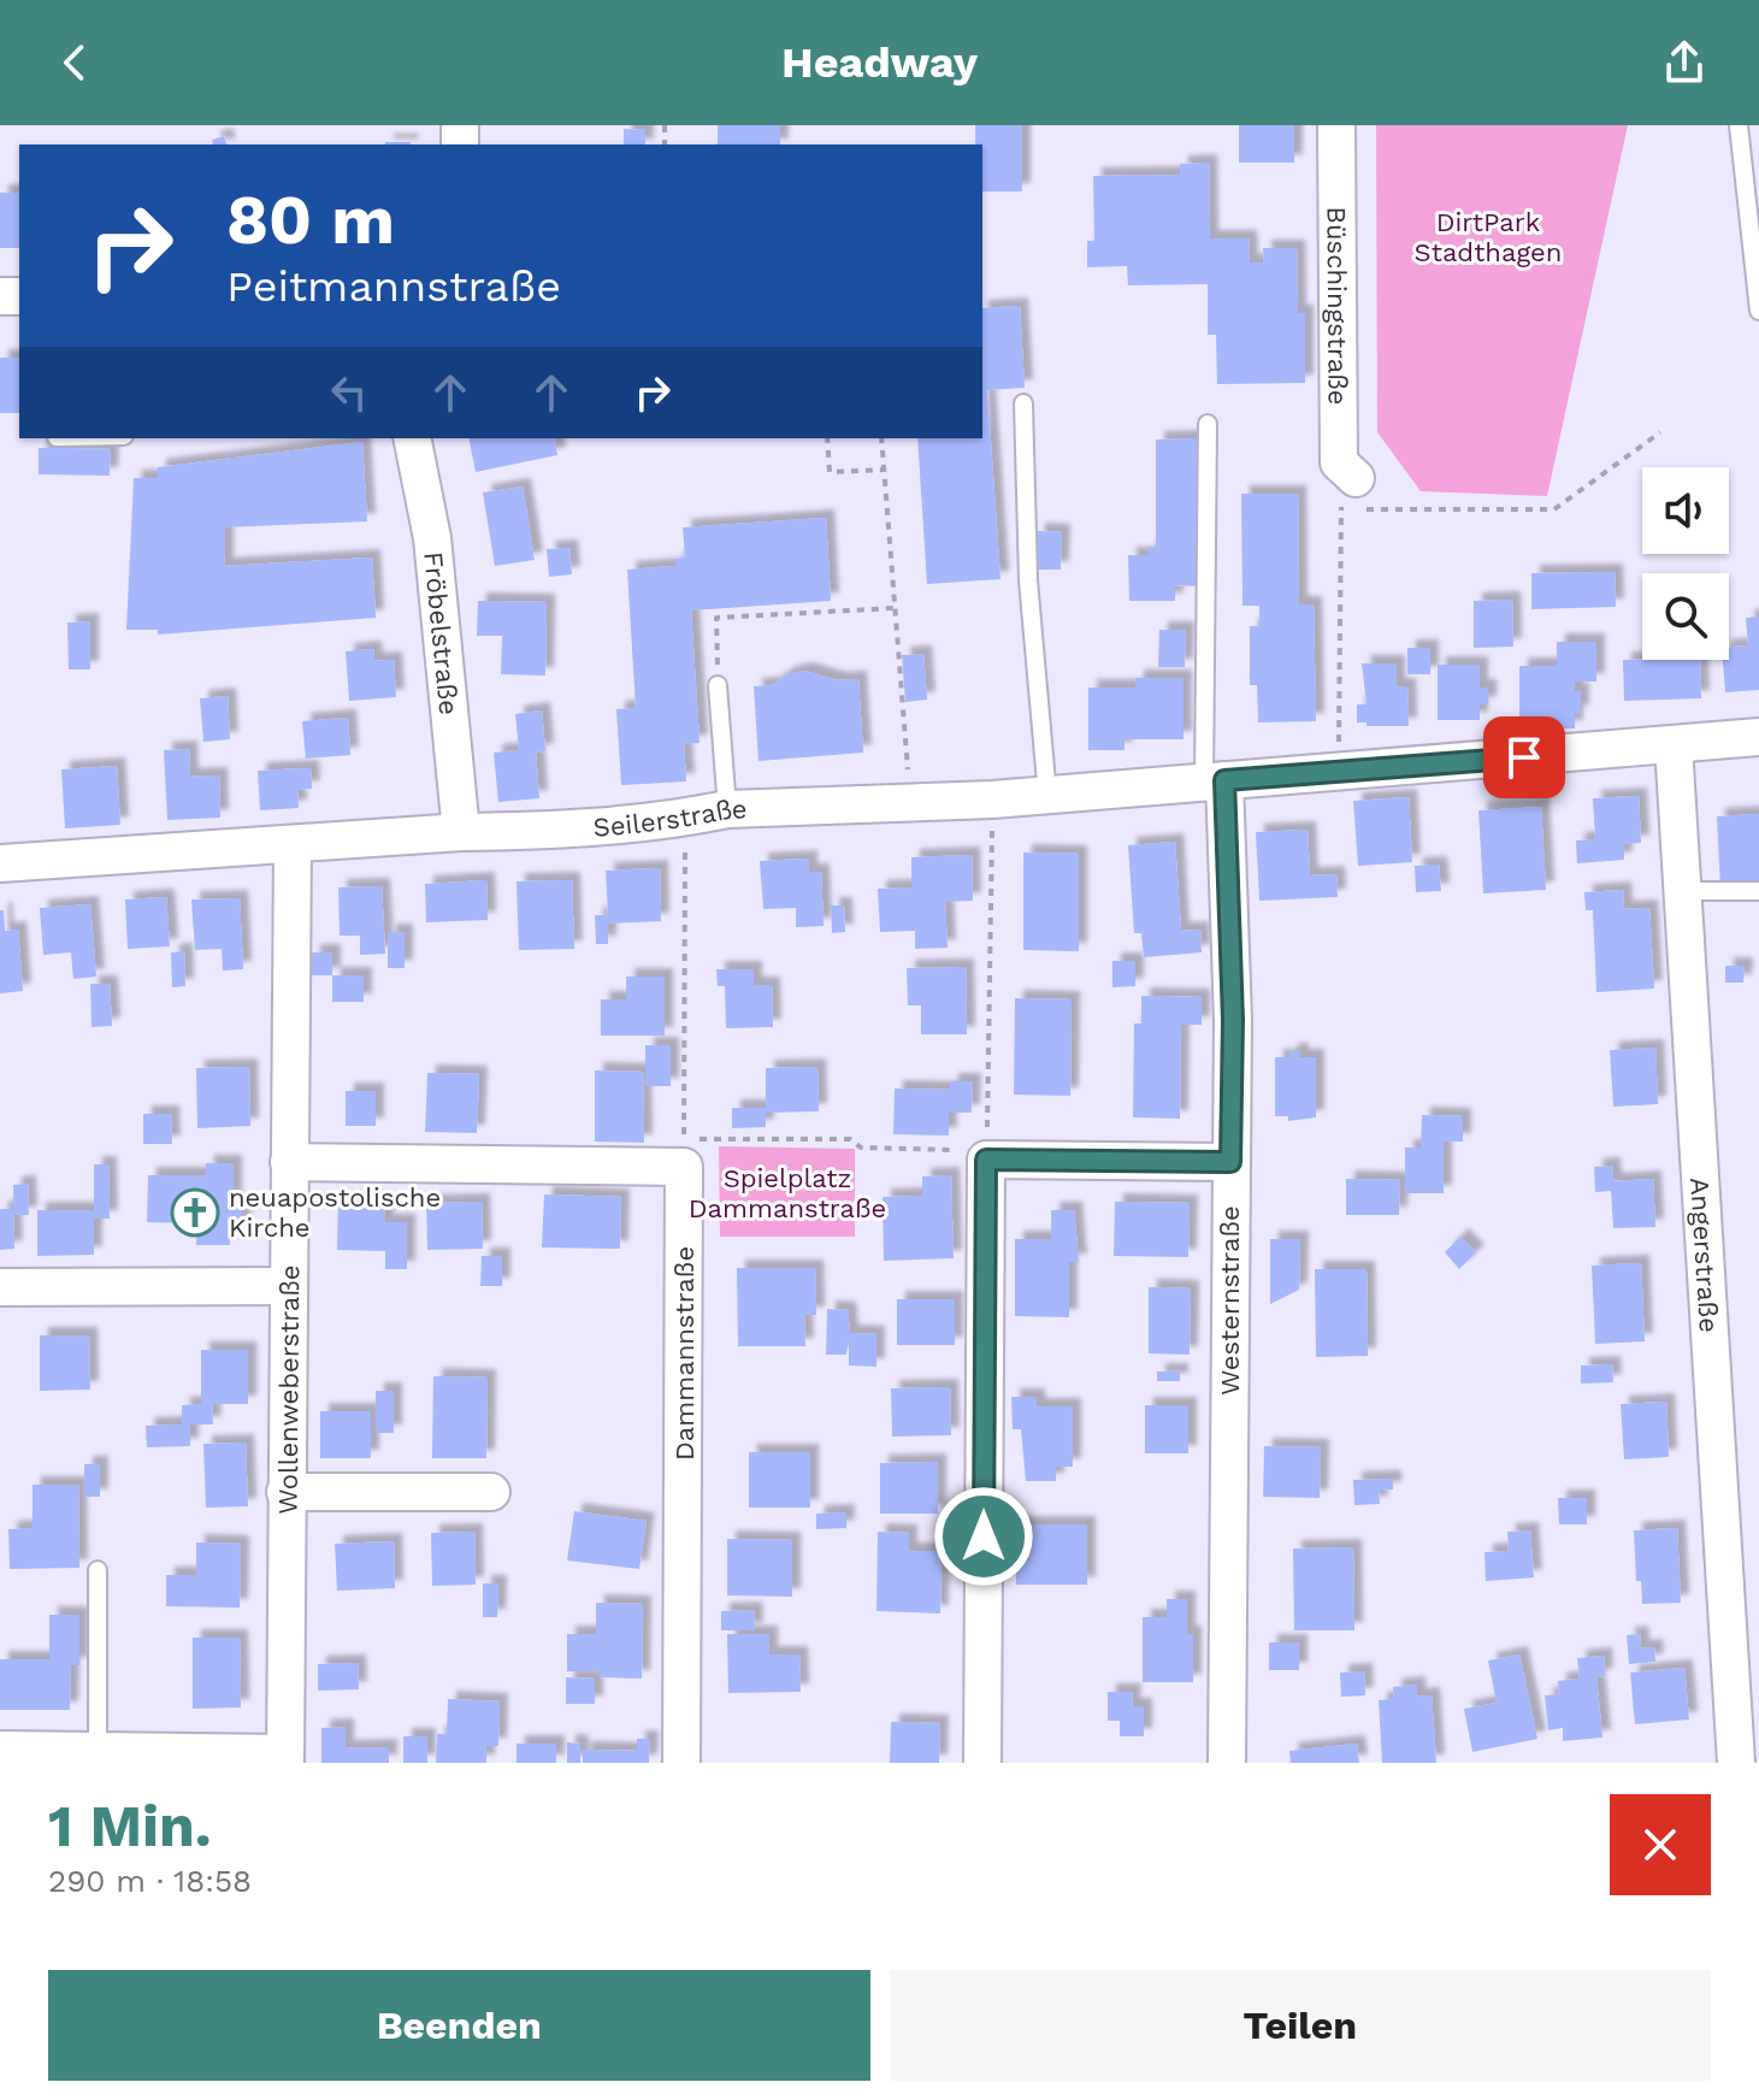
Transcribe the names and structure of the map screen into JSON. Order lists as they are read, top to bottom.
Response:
{
  "streets": {
    "street": [
      "Büschingstraße",
      "Fröbelstraße",
      "Seilerstraße",
      "Angerstraße",
      "Westernstraße",
      "Dammannstraße",
      "Wollenweberstraße"
    ]
  },
  "crossings": [
    ["Fröbelstraße", "Seilerstraße"],
    ["Seilerstraße", "Angerstraße"],
    ["Seilerstraße", "Westernstraße"],
    ["Seilerstraße", "Wollenweberstraße"],
    ["Dammannstraße", "Wollenweberstraße"]
  ],
  "parks": ["DirtPark Stadthagen", "Spielplatz Dammanstraße"],
  "places": {
    "church": ["neuapostolische Kirche"]
  },
  "page": {
    "header": "Headway",
    "turn": ["80 m", "Peitmannstraße"],
    "heading": ["1 Min.", "290 m · 18:58"],
    "buttons": ["Beenden", "Teilen"]
  }
}
